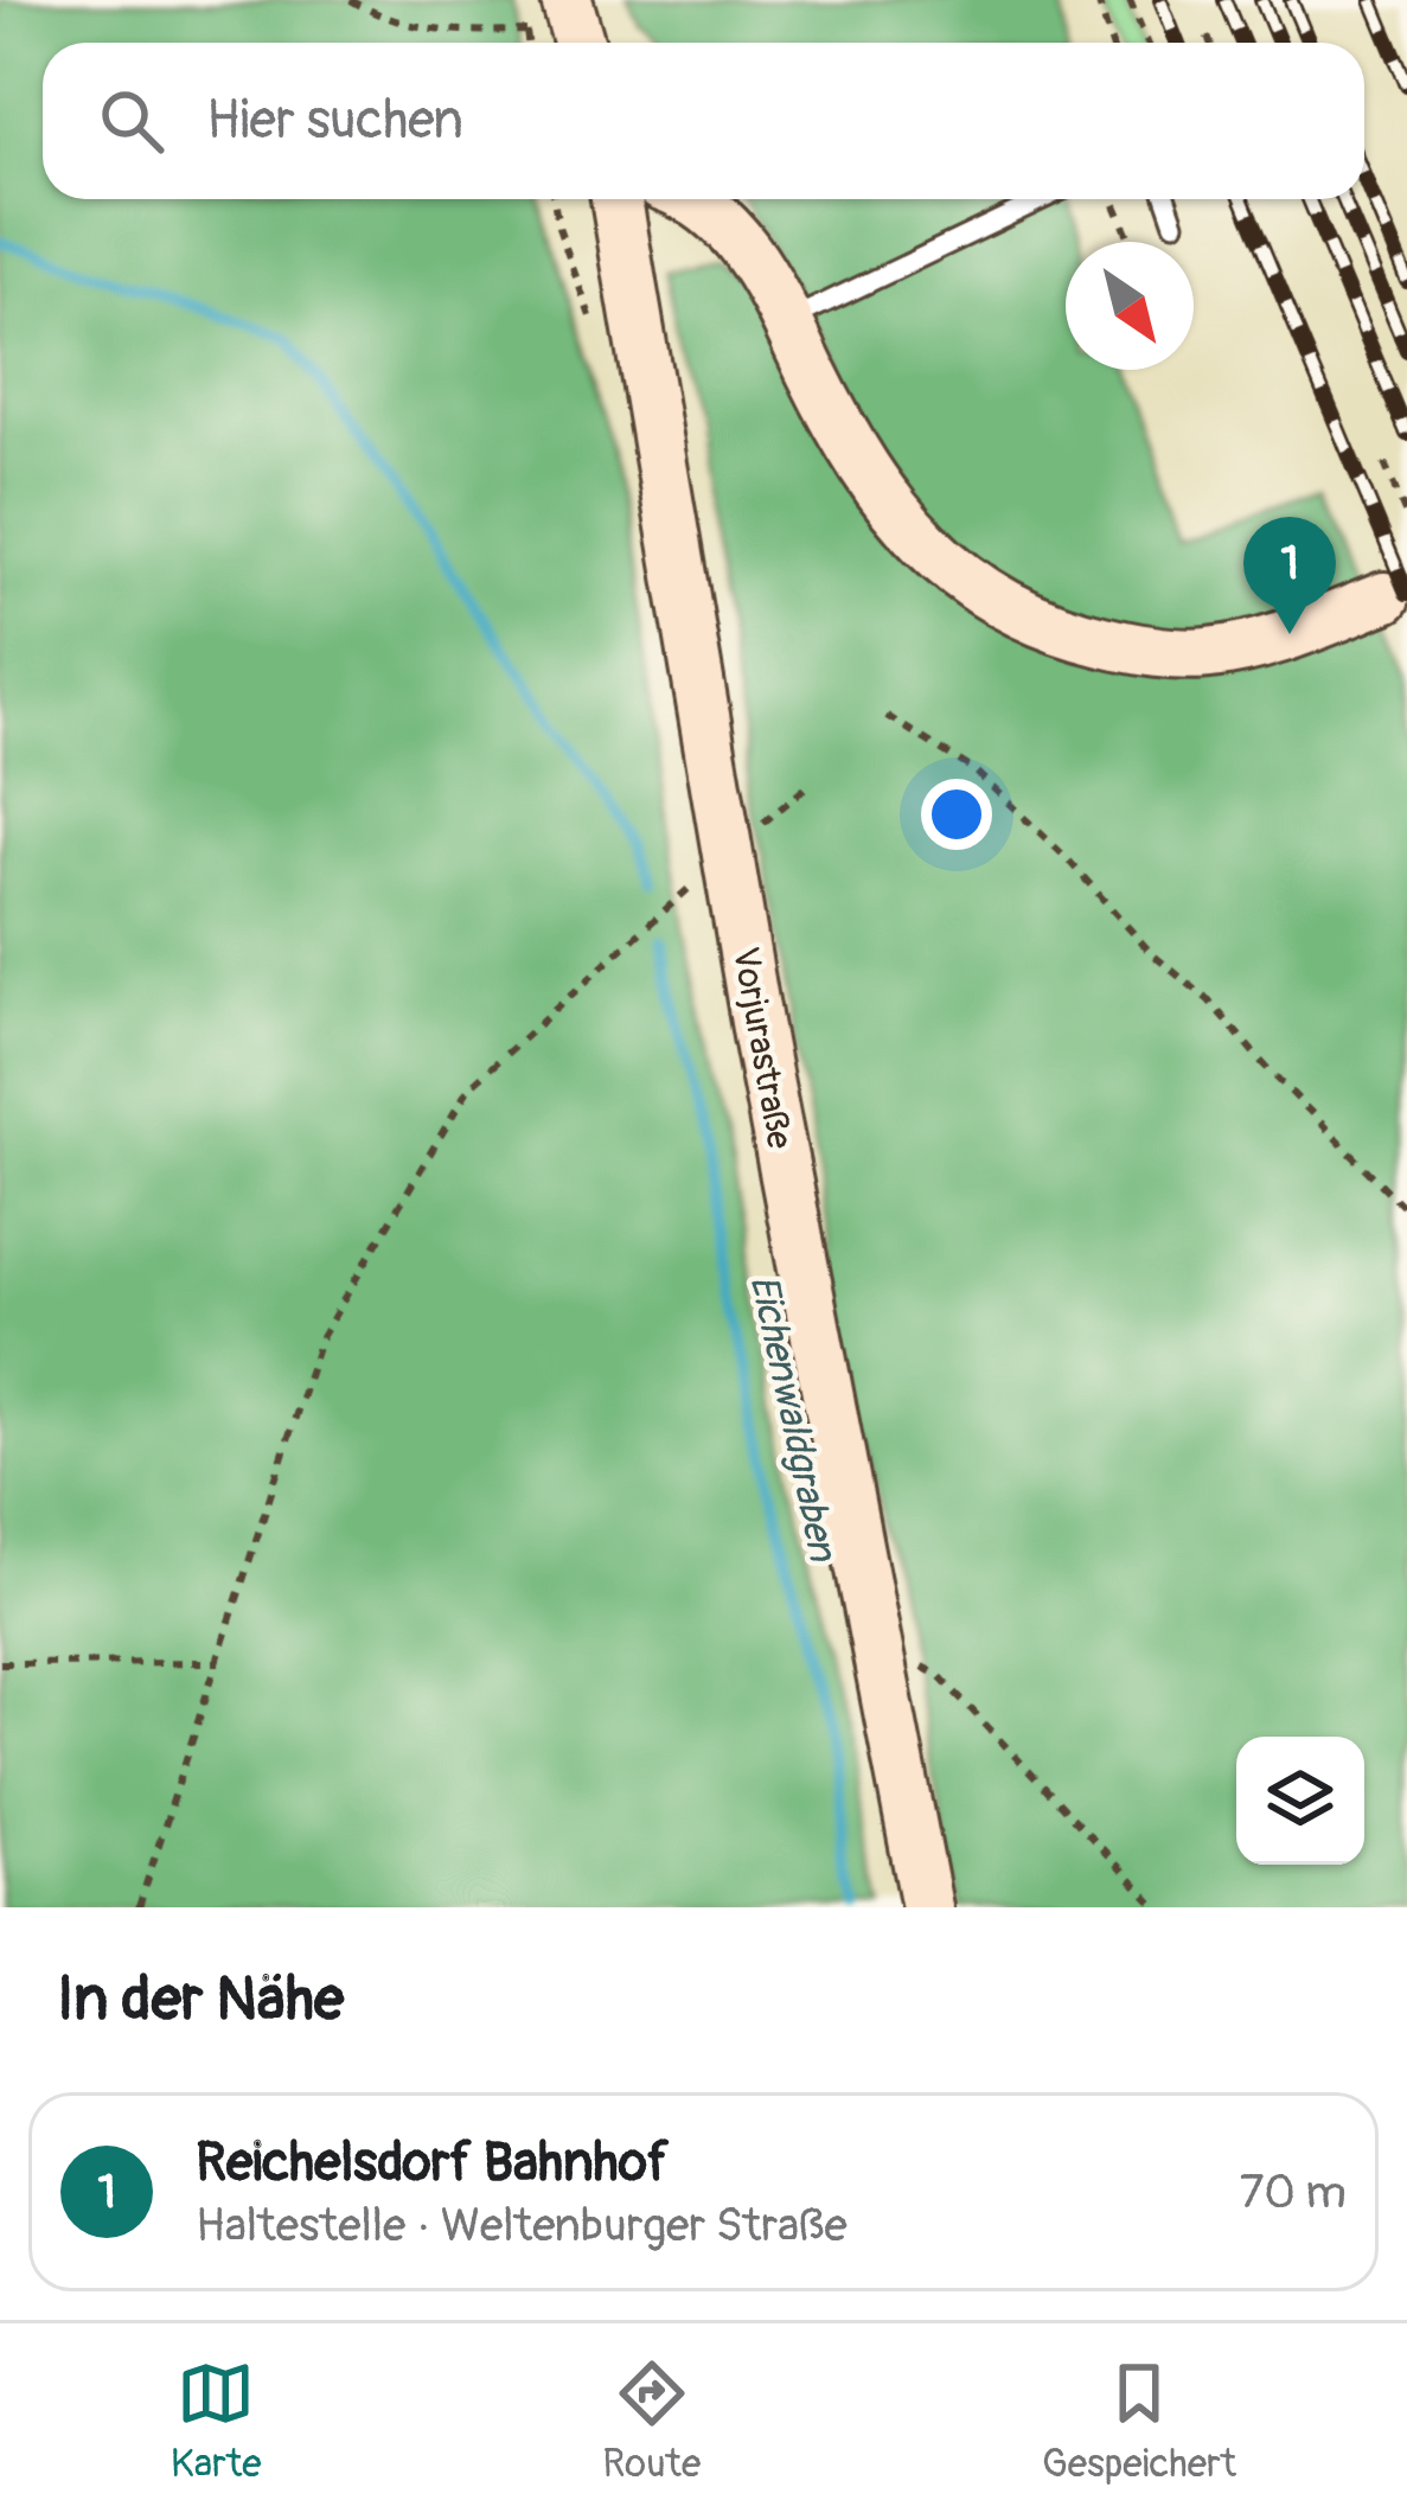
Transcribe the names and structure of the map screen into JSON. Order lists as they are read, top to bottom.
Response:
{
  "streets": {
    "main road": ["Vorjurastraße"]
  },
  "water": ["Eichenwaldgraben"],
  "north": "bottom right",
  "page": {
    "search": "Hier suchen",
    "pins": "1",
    "heading": "In der Nähe",
    "list": [
      {
        "mark": "1",
        "name": "Reichelsdorf Bahnhof",
        "note": "Haltestelle · Weltenburger Straße",
        "value": "70 m"
      }
    ],
    "nav": ["Karte", "Route", "Gespeichert"]
  }
}
